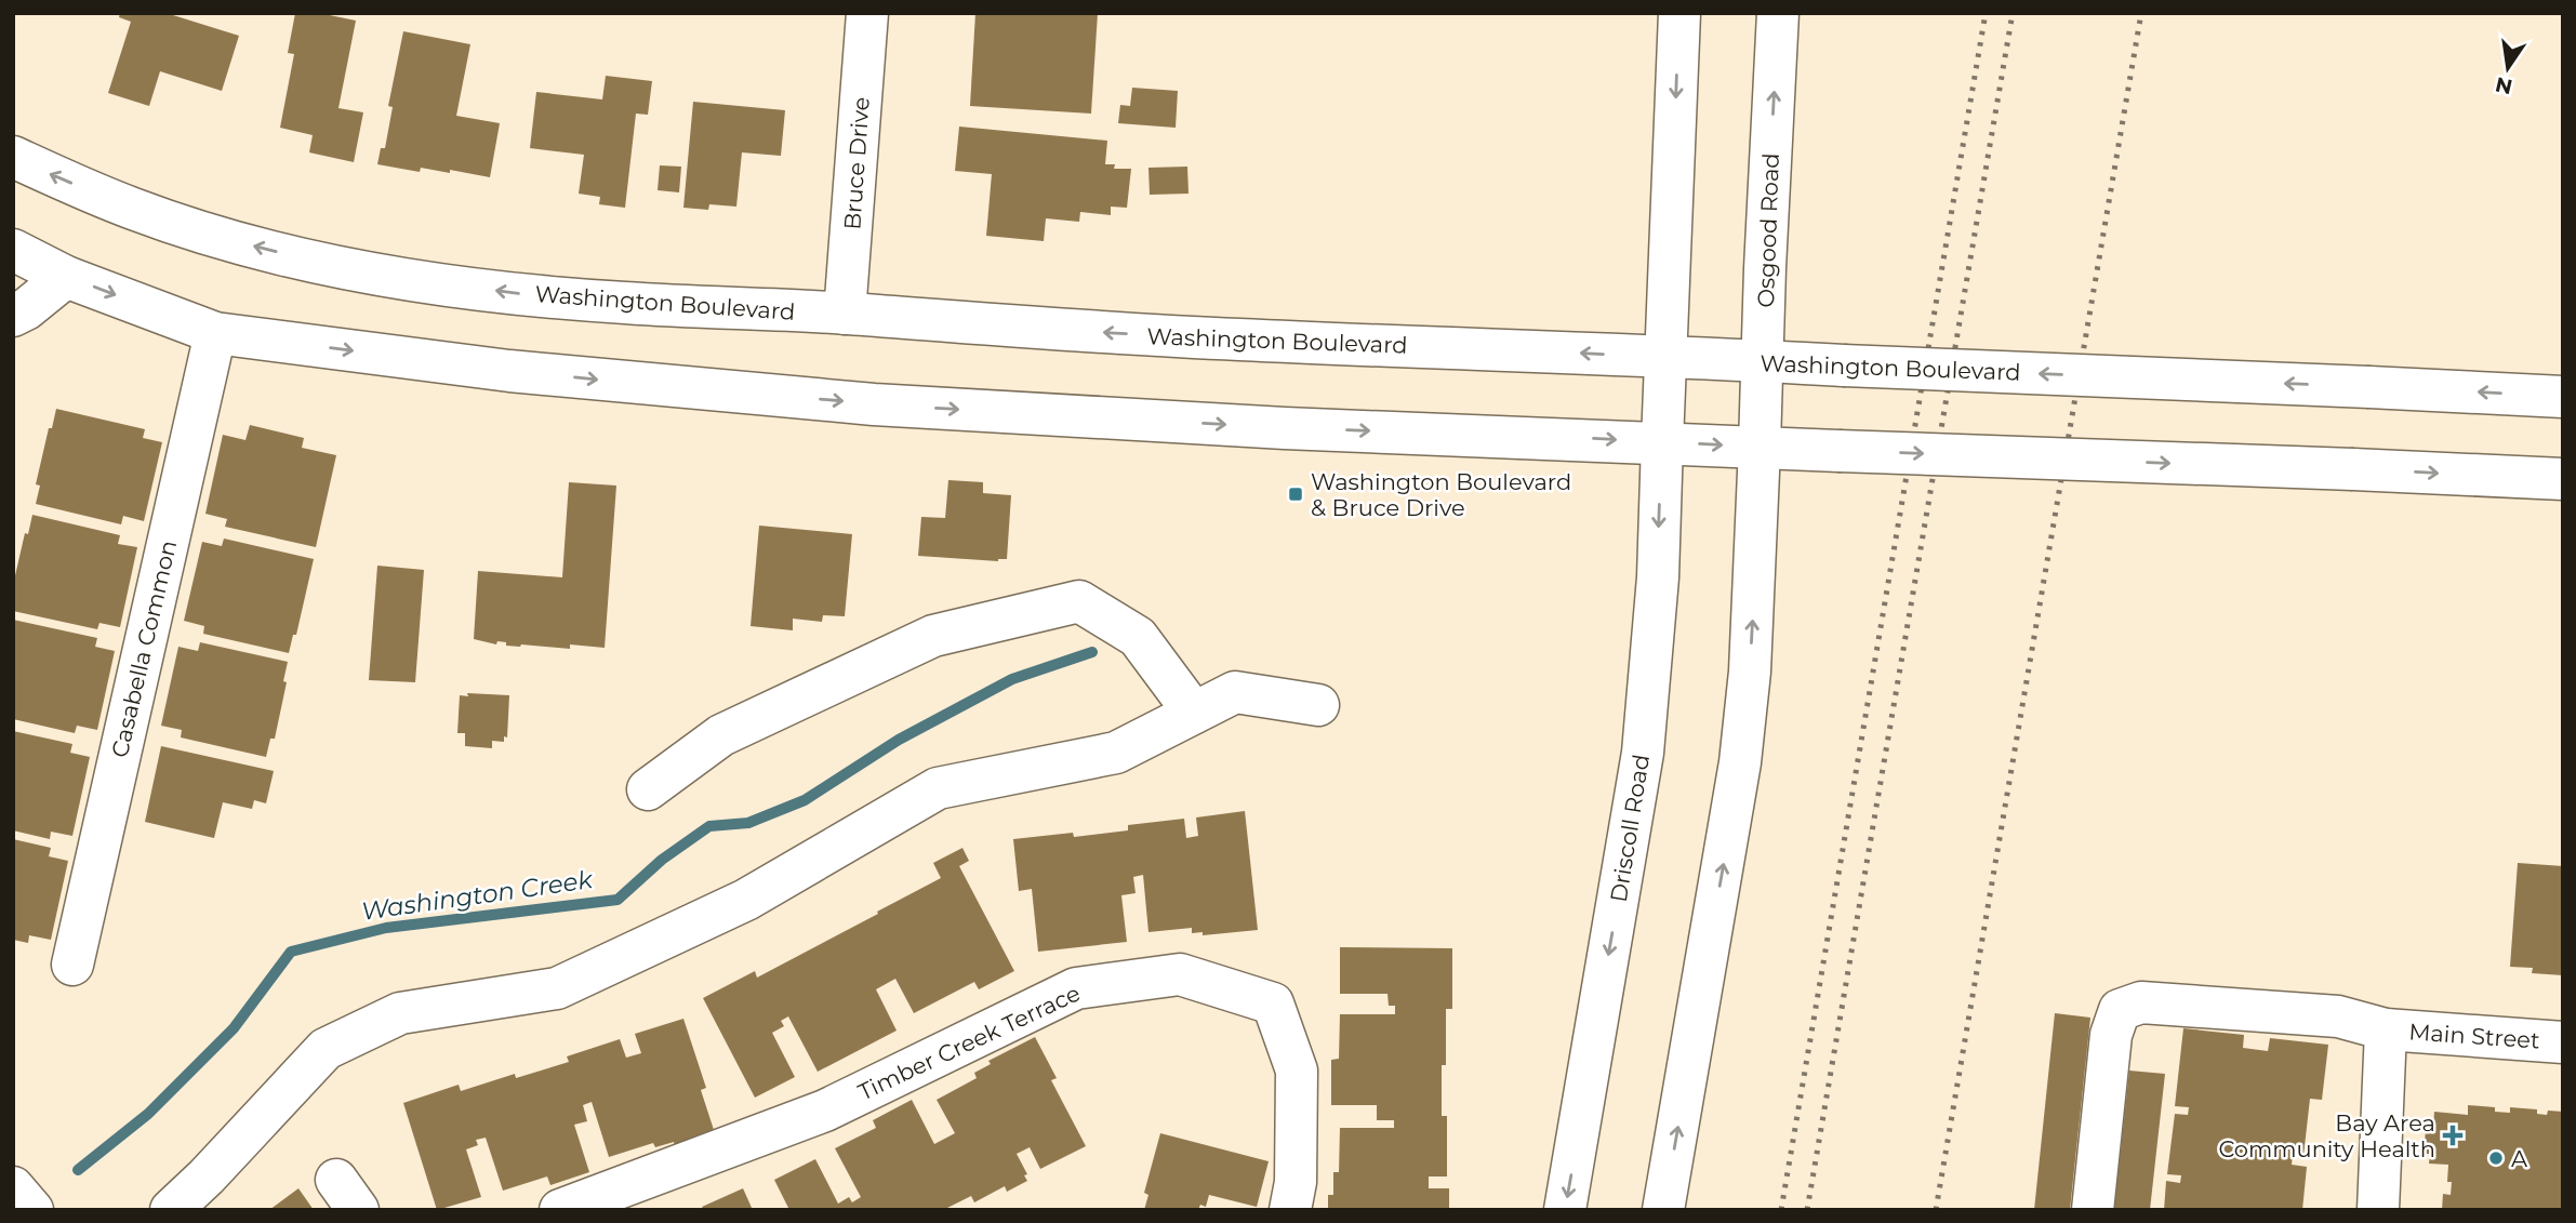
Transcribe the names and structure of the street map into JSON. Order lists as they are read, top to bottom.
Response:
{
  "streets": {
    "main road": [
      "Bruce Drive",
      "Osgood Road",
      "Washington Boulevard",
      "Casabella Common",
      "Driscoll Road",
      "Main Street",
      "Timber Creek Terrace"
    ]
  },
  "crossings": [
    ["Bruce Drive", "Washington Boulevard"],
    ["Osgood Road", "Washington Boulevard"]
  ],
  "water": ["Washington Creek"],
  "places": {
    "transit": ["Washington Boulevard & Bruce Drive"],
    "health": ["Bay Area Community Health"],
    "other": ["A"]
  },
  "north": "bottom"
}
